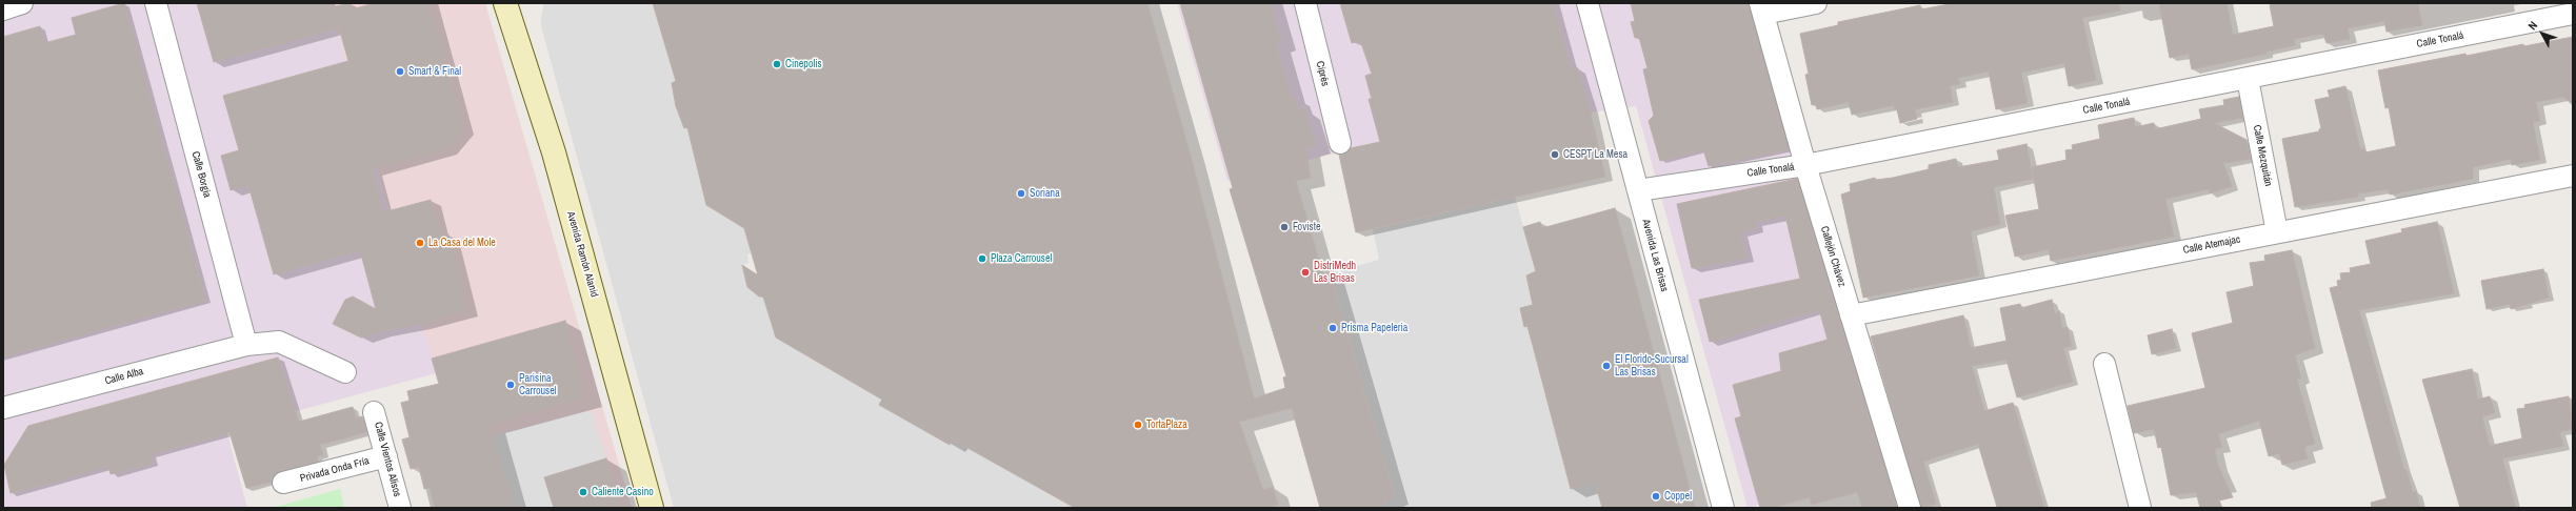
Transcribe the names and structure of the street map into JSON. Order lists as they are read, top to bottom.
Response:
{
  "streets": {
    "street": [
      "Calle Tonalá",
      "Ciprés",
      "Calle Mezquitán",
      "Calle Borgia",
      "Calle Atemajac",
      "Avenida Ramón Alanid",
      "Avenida Las Brisas",
      "Callejón Chávez",
      "Calle Alba",
      "Calle Vientos Alisos",
      "Privada Onda Fría"
    ]
  },
  "crossings": [
    ["Calle Tonalá", "Calle Mezquitán"],
    ["Calle Tonalá", "Avenida Las Brisas"],
    ["Calle Tonalá", "Callejón Chávez"],
    ["Calle Mezquitán", "Calle Atemajac"],
    ["Calle Borgia", "Calle Alba"],
    ["Calle Atemajac", "Callejón Chávez"],
    ["Calle Vientos Alisos", "Privada Onda Fría"]
  ],
  "places": [
    "Cinepolis",
    "Smart & Final",
    "CESPT La Mesa",
    "Soriana",
    "Foviste",
    "La Casa del Mole",
    "Plaza Carrousel",
    "DistriMedh Las Brisas",
    "Prisma Papeleria",
    "El Florido-Sucursal Las Brisas",
    "Parisina Carrousel",
    "TortaPlaza",
    "Caliente Casino",
    "Coppel"
  ],
  "north": "top left"
}
